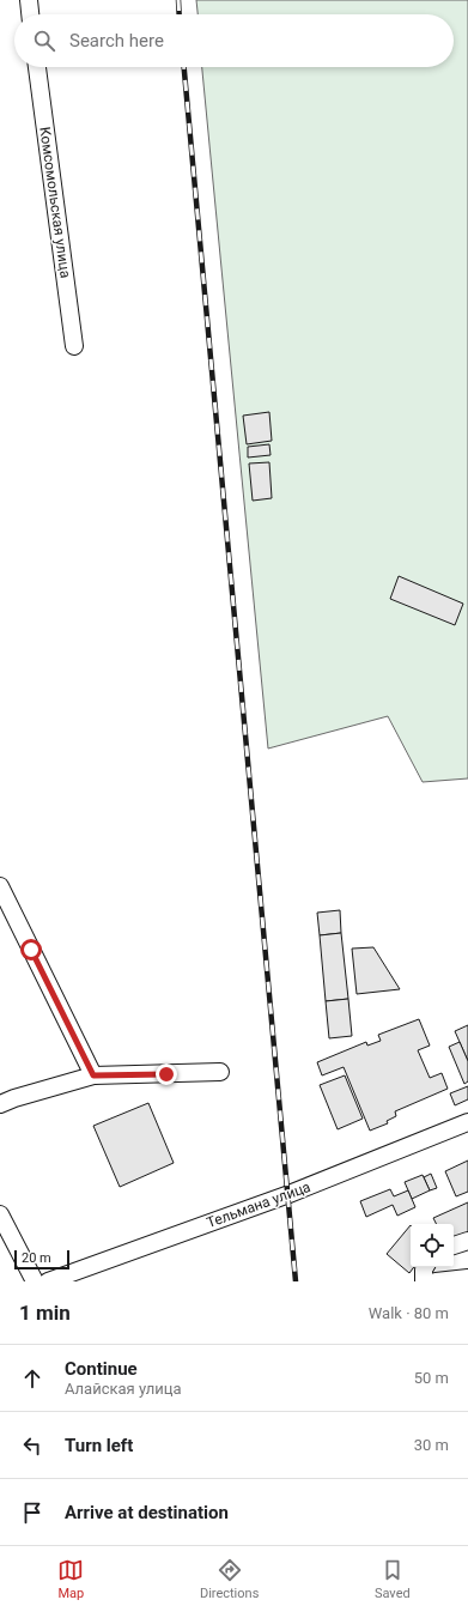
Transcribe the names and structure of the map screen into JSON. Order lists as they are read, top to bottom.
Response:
{
  "streets": {
    "street": ["Комсомольская улица", "Тельмана улица"]
  },
  "scale_bar": "20 m",
  "page": {
    "search": "Search here",
    "scale": "20 m",
    "heading": ["1 min", "Walk · 80 m"],
    "list": [
      ["Continue", "Алайская улица", "50 m"],
      ["Turn left", "30 m"],
      "Arrive at destination"
    ],
    "nav": ["Map", "Directions", "Saved"]
  }
}
